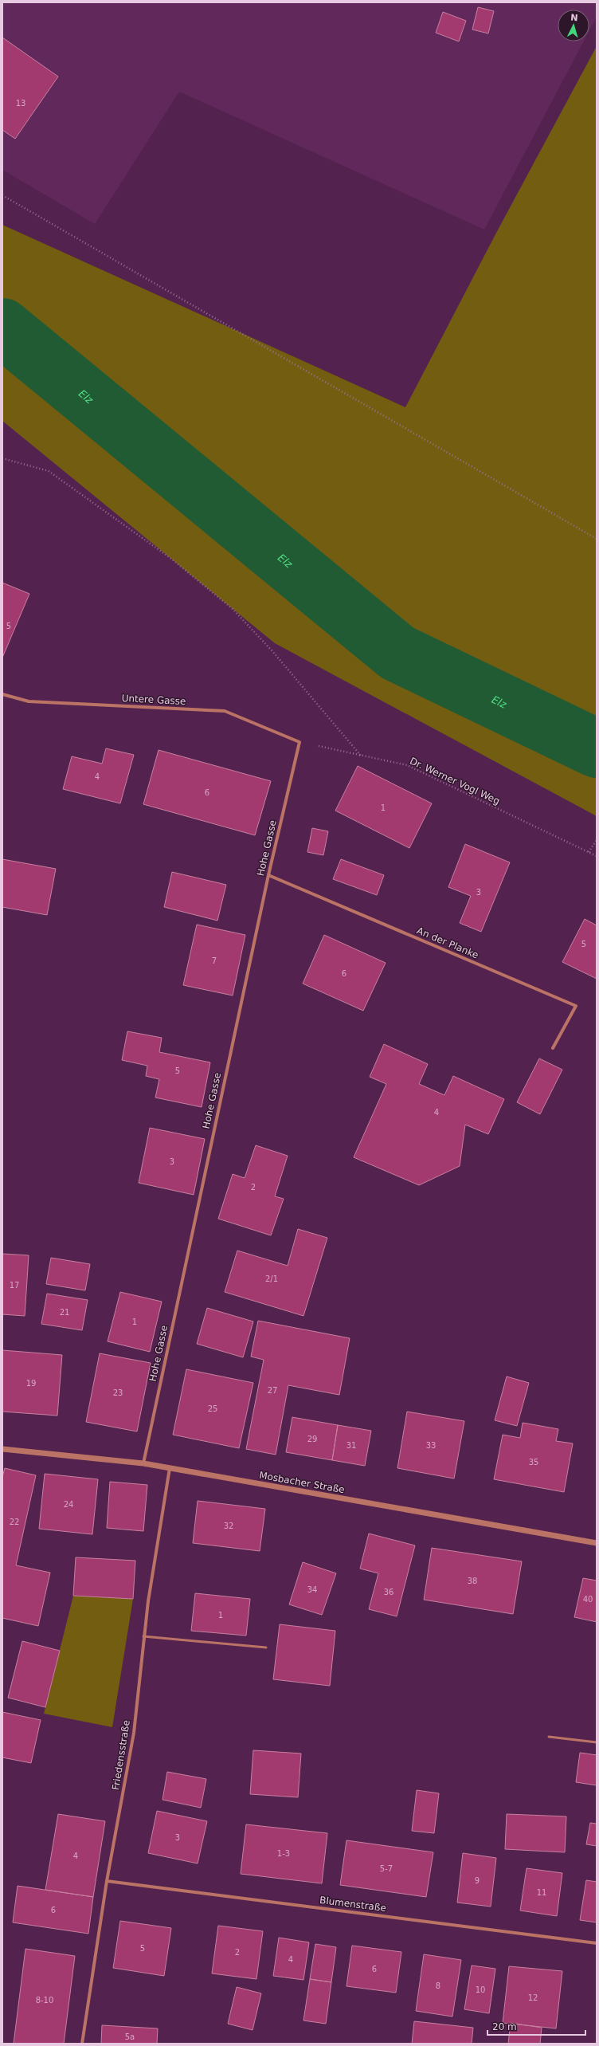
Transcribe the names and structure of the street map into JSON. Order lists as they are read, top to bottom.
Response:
{
  "streets": {
    "street": [
      "Untere Gasse",
      "Hohe Gasse",
      "An der Planke",
      "Mosbacher Straße",
      "Friedensstraße",
      "Blumenstraße"
    ],
    "path": ["Dr. Werner Vogl Weg"]
  },
  "crossings": [
    ["Untere Gasse", "Dr. Werner Vogl Weg"],
    ["Untere Gasse", "Hohe Gasse"],
    ["Dr. Werner Vogl Weg", "Hohe Gasse"],
    ["Hohe Gasse", "An der Planke"],
    ["Hohe Gasse", "Mosbacher Straße"],
    ["Mosbacher Straße", "Friedensstraße"],
    ["Friedensstraße", "Blumenstraße"]
  ],
  "water": ["Elz"],
  "house_numbers": [
    "13",
    "5",
    "4",
    "6",
    "1",
    "3",
    "5",
    "7",
    "6",
    "5",
    "4",
    "3",
    "2",
    "2/1",
    "17",
    "21",
    "1",
    "19",
    "27",
    "23",
    "25",
    "29",
    "31",
    "33",
    "35",
    "24",
    "22",
    "32",
    "38",
    "34",
    "36",
    "40",
    "1",
    "3",
    "1-3",
    "4",
    "5-7",
    "9",
    "11",
    "6",
    "5",
    "2",
    "4",
    "6",
    "8",
    "10",
    "12",
    "8-10",
    "5a"
  ],
  "scale_bar": "20 m",
  "north": "top"
}
